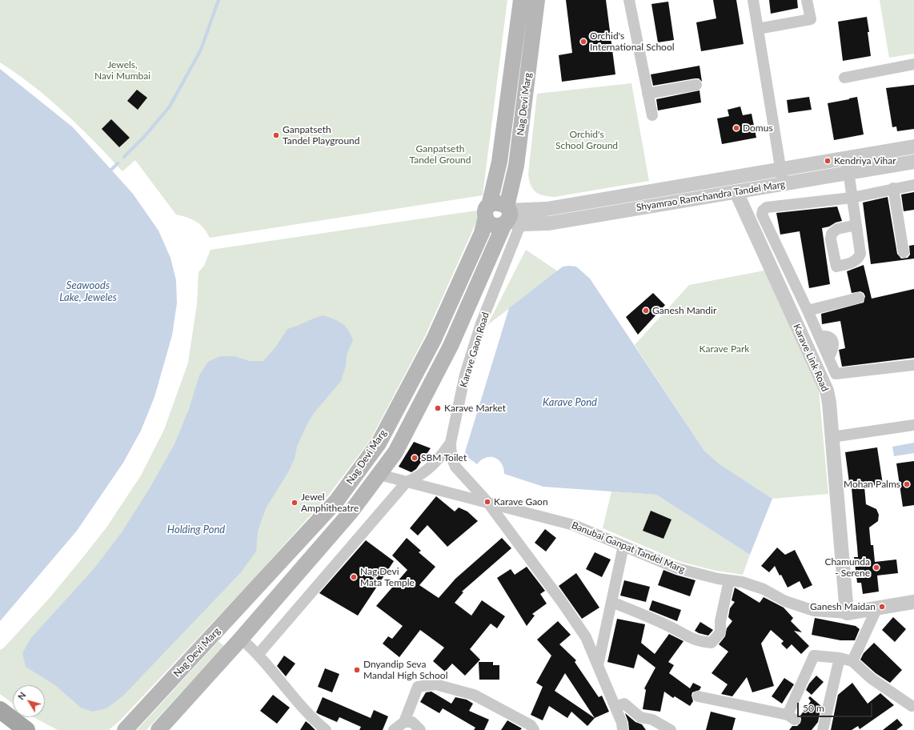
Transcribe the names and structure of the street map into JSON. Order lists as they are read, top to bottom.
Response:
{
  "streets": {
    "main road": ["Nag Devi Marg"],
    "street": [
      "Shyamrao Ramchandra Tandel Marg",
      "Karave Gaon Road",
      "Karave Link Road",
      "Banubai Ganpat Tandel Marg"
    ]
  },
  "crossings": [
    ["Nag Devi Marg", "Shyamrao Ramchandra Tandel Marg"],
    ["Nag Devi Marg", "Karave Gaon Road"],
    ["Nag Devi Marg", "Banubai Ganpat Tandel Marg"],
    ["Shyamrao Ramchandra Tandel Marg", "Karave Gaon Road"],
    ["Shyamrao Ramchandra Tandel Marg", "Karave Link Road"],
    ["Karave Gaon Road", "Banubai Ganpat Tandel Marg"],
    ["Karave Link Road", "Banubai Ganpat Tandel Marg"]
  ],
  "water": ["Seawoods Lake, Jeweles", "Karave Pond", "Holding Pond"],
  "parks": [
    "Jewels, Navi Mumbai",
    "Orchid's School Ground",
    "Ganpatseth Tandel Ground",
    "Karave Park"
  ],
  "places": [
    "Orchid's International School",
    "Domus",
    "Ganpatseth Tandel Playground",
    "Kendriya Vihar",
    "Ganesh Mandir",
    "Karave Market",
    "SBM Toilet",
    "Mohan Palms",
    "Karave Gaon",
    "Jewel Amphitheatre",
    "Chamunda - Serene",
    "Nag Devi Mata Temple",
    "Ganesh Maidan",
    "Dnyandip Seva Mandal High School"
  ],
  "scale_bar": "50 m",
  "north": "top left"
}
